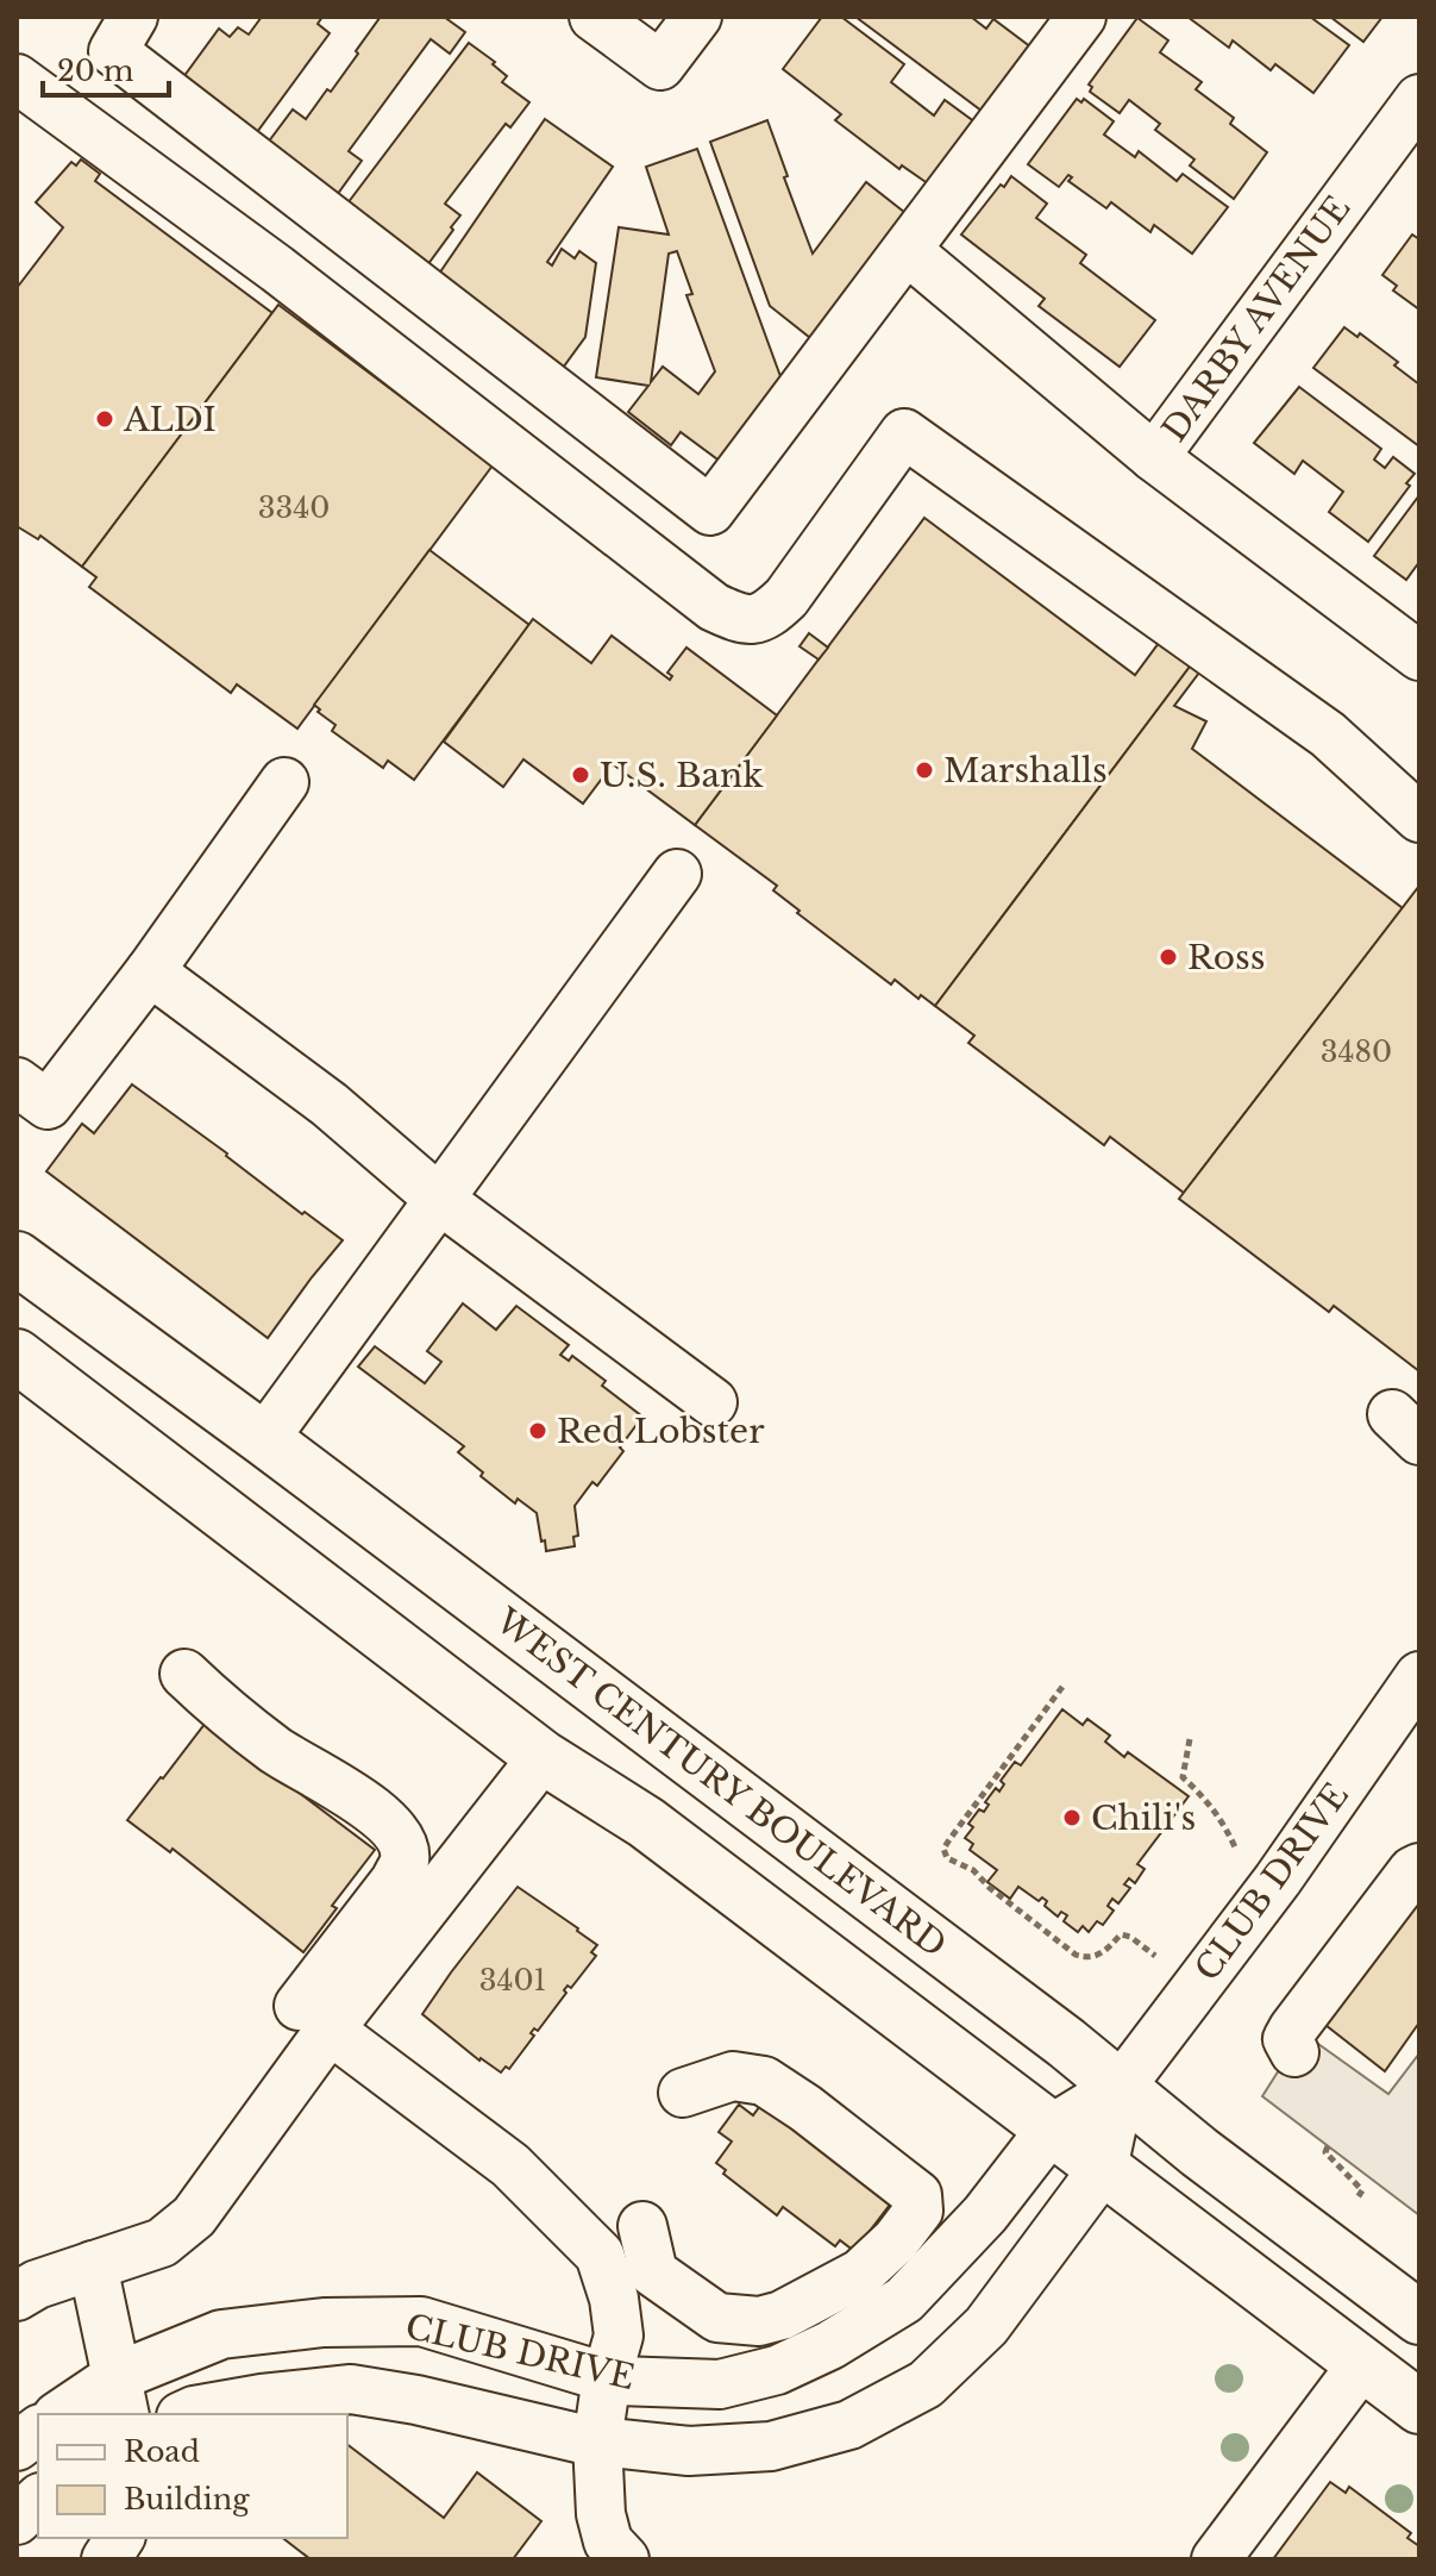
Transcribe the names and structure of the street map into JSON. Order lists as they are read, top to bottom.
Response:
{
  "streets": {
    "main road": ["WEST CENTURY BOULEVARD"],
    "street": ["DARBY AVENUE", "CLUB DRIVE"]
  },
  "crossings": [
    ["WEST CENTURY BOULEVARD", "CLUB DRIVE"]
  ],
  "places": [
    "ALDI",
    "Marshalls",
    "U.S. Bank",
    "Ross",
    "Red Lobster",
    "Chili's"
  ],
  "house_numbers": ["3340", "3480", "3401"],
  "legend": ["Road", "Building"],
  "scale_bar": "20 m"
}
